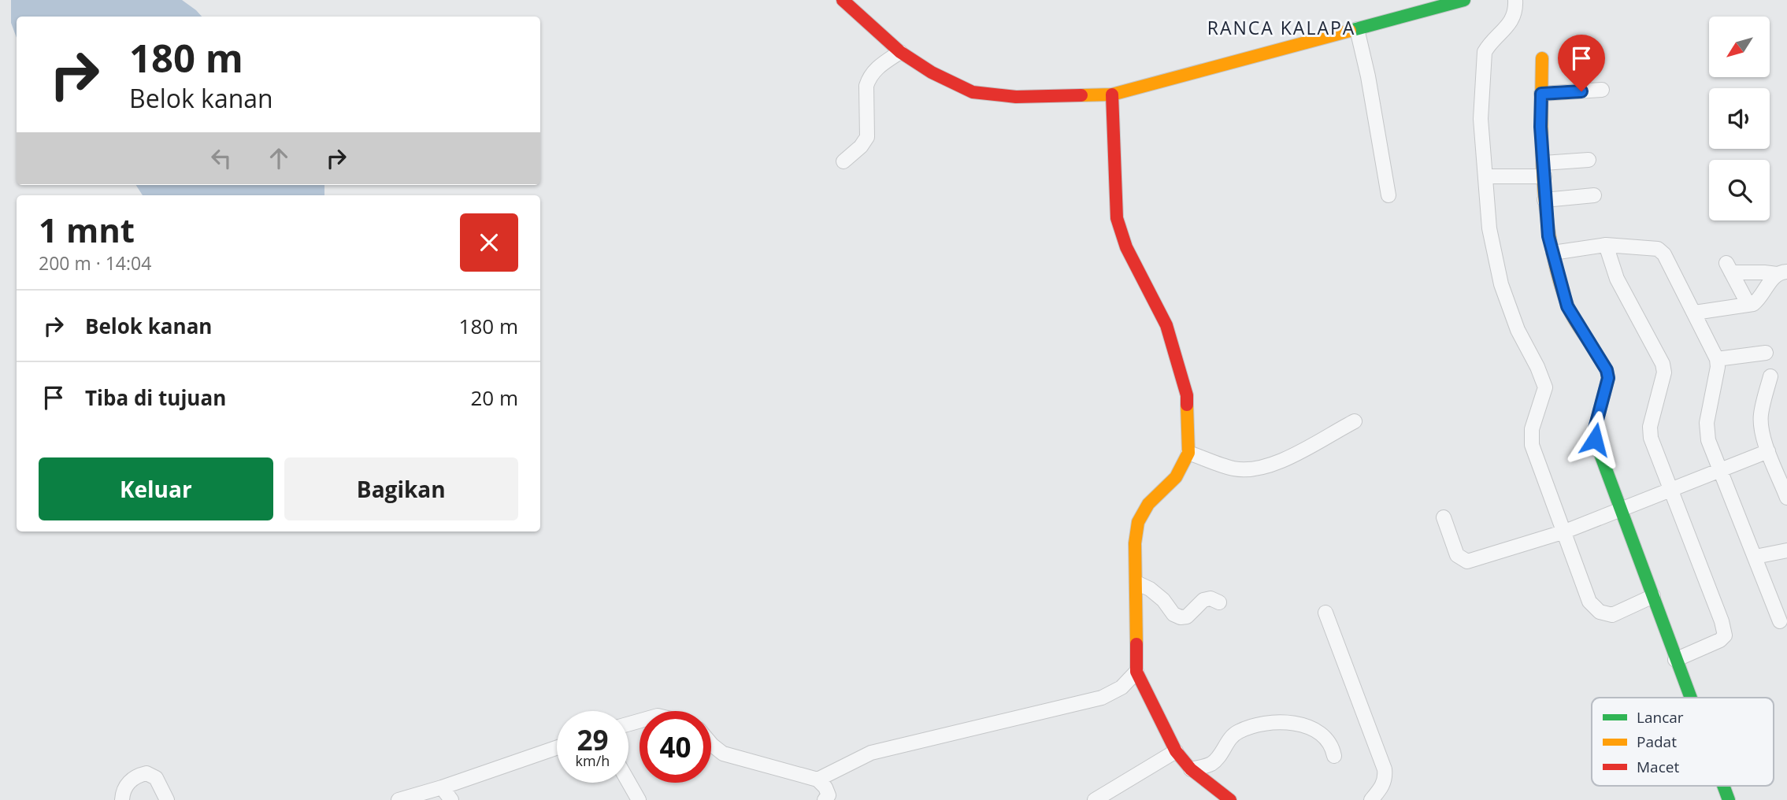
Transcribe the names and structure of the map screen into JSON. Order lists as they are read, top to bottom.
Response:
{
  "districts": ["RANCA KALAPA"],
  "legend": ["Lancar", "Padat", "Macet"],
  "north": "bottom left",
  "page": {
    "turn": ["180 m", "Belok kanan"],
    "heading": ["1 mnt", "200 m · 14:04"],
    "list": [
      {
        "name": "Belok kanan",
        "value": "180 m"
      },
      {
        "name": "Tiba di tujuan",
        "value": "20 m"
      }
    ],
    "buttons": ["Keluar", "Bagikan"],
    "speed": "29 km/h",
    "limit": "40"
  }
}
